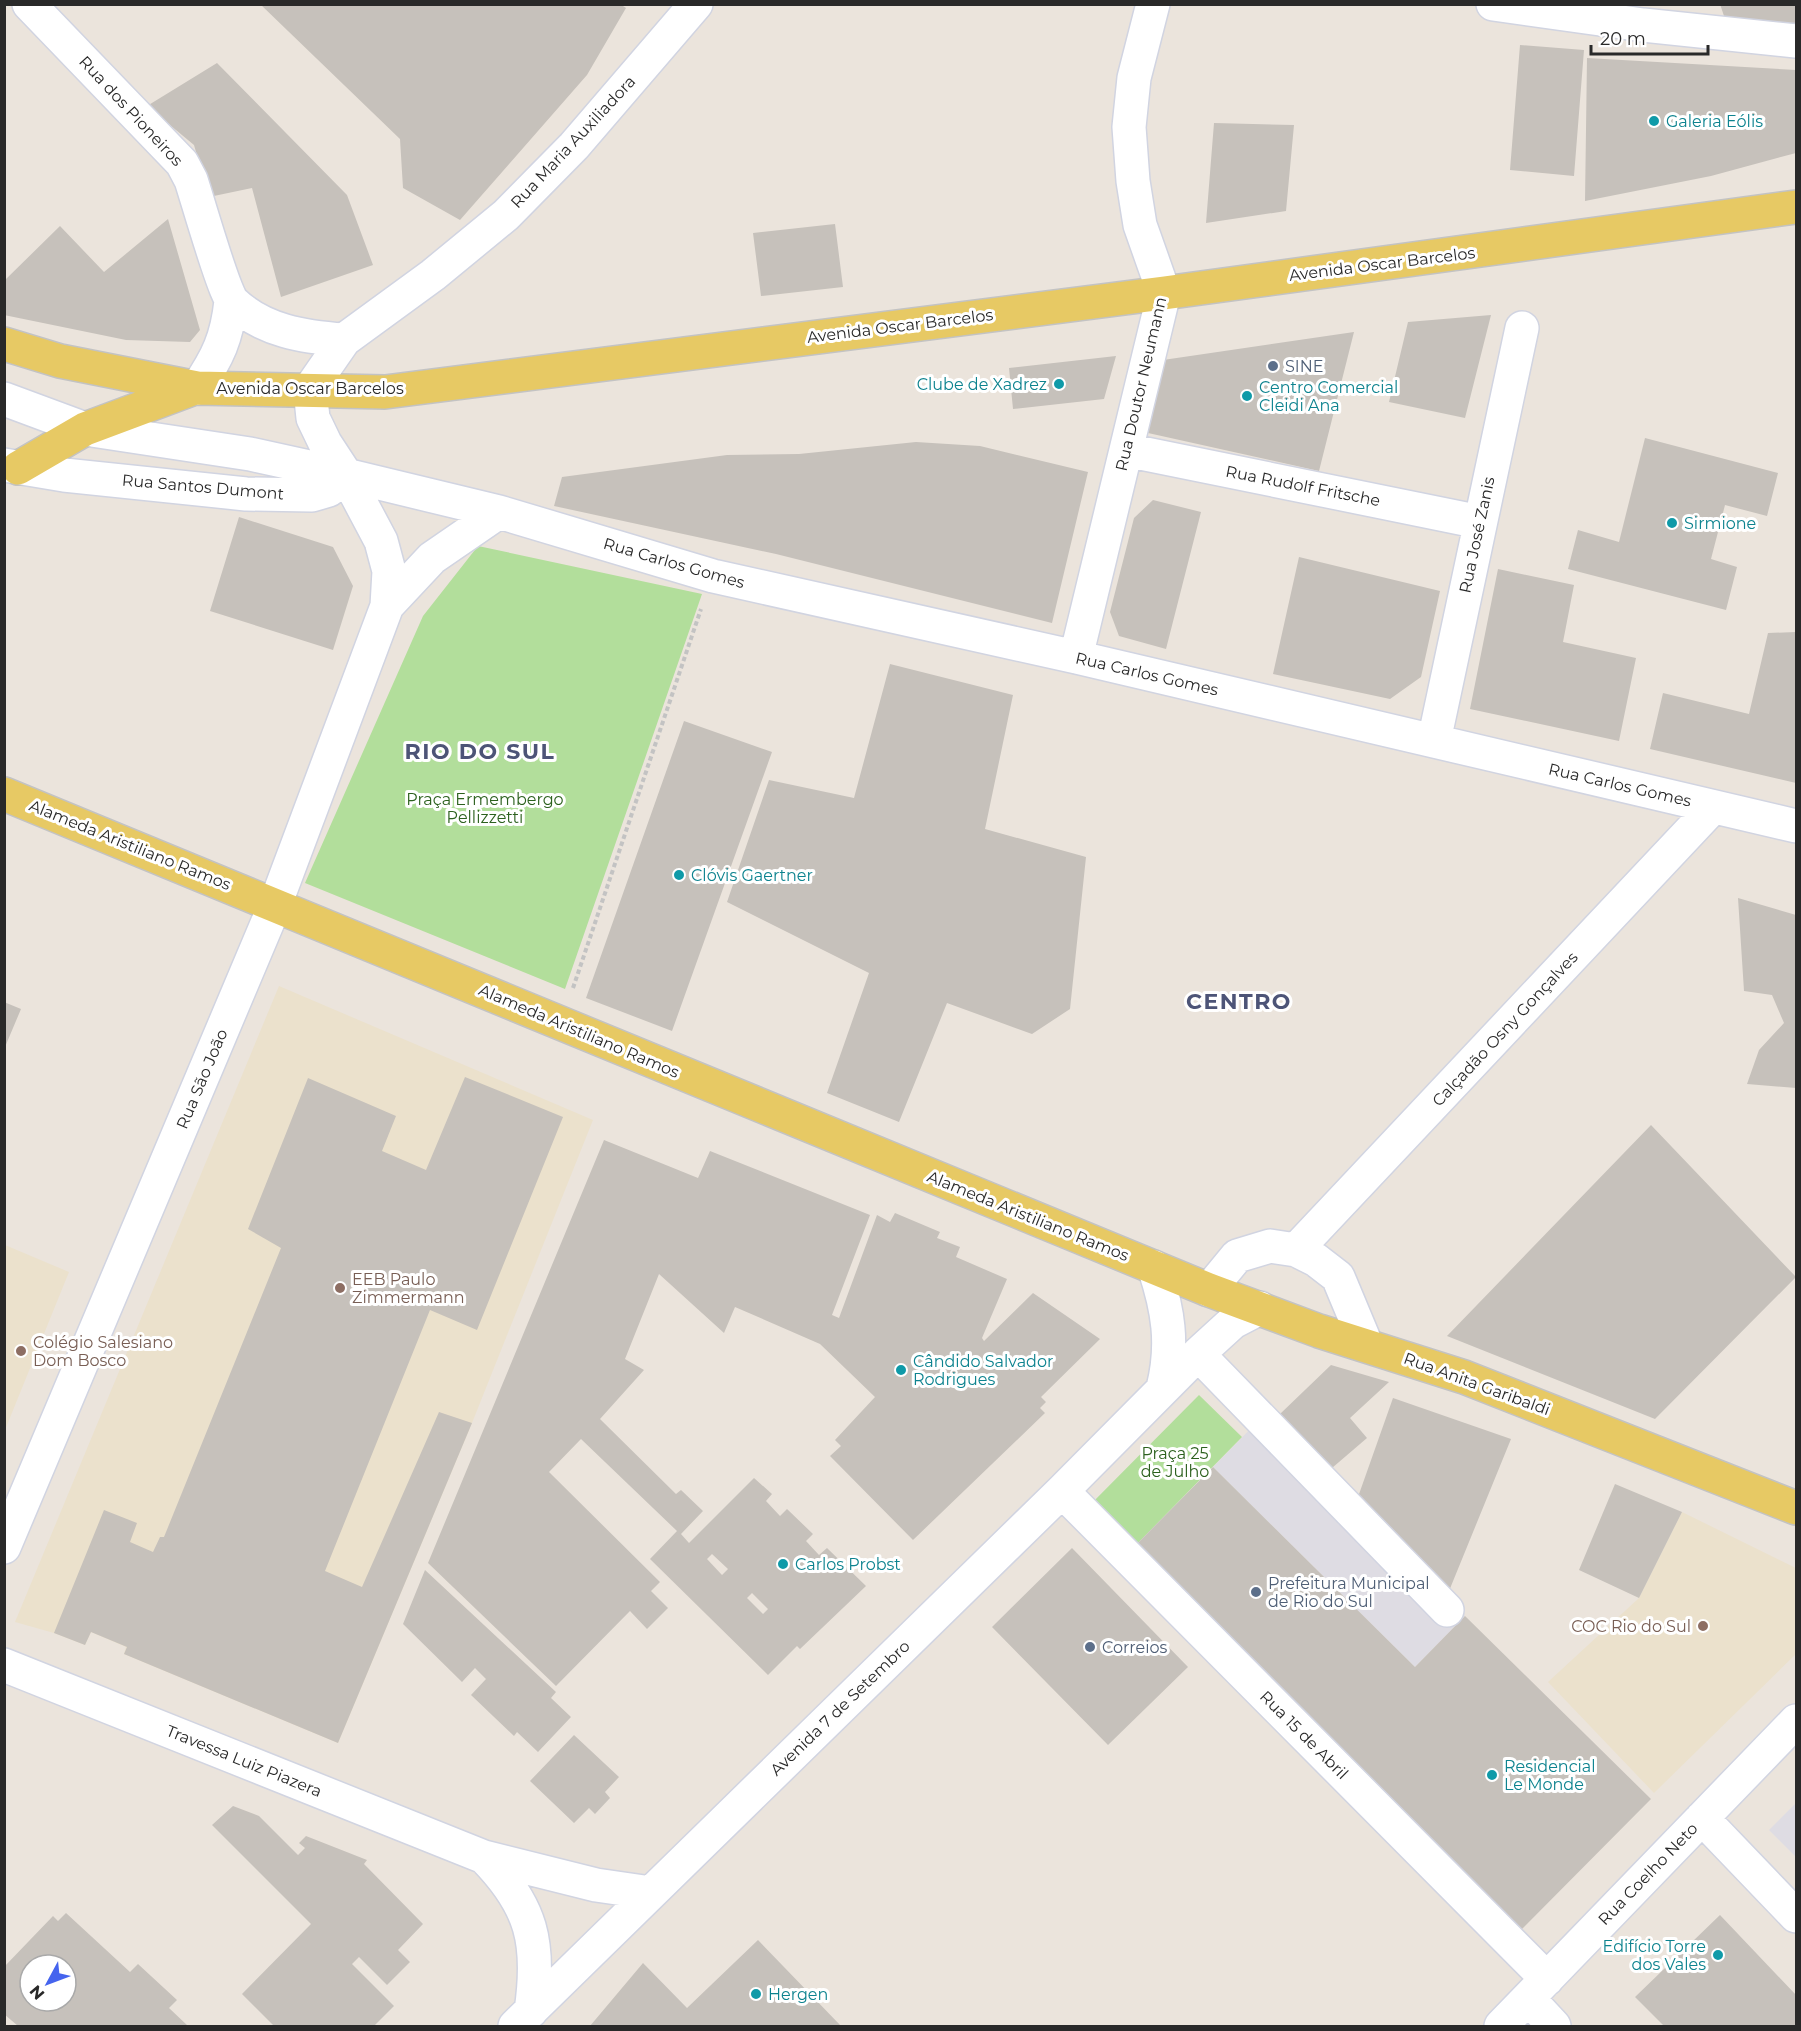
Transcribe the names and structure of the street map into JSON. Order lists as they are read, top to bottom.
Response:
{
  "streets": {
    "main road": ["Avenida Oscar Barcelos", "Alameda Aristiliano Ramos", "Rua Anita Garibaldi"],
    "street": [
      "Rua dos Pioneiros",
      "Rua Maria Auxiliadora",
      "Rua Doutor Neumann",
      "Rua Rudolf Fritsche",
      "Rua Santos Dumont",
      "Rua José Zanis",
      "Rua Carlos Gomes",
      "Calçadão Osny Gonçalves",
      "Rua São João",
      "Avenida 7 de Setembro",
      "Rua 15 de Abril",
      "Travessa Luiz Piazera",
      "Rua Coelho Neto"
    ]
  },
  "crossings": [
    ["Rua dos Pioneiros", "Avenida Oscar Barcelos"],
    ["Rua Maria Auxiliadora", "Avenida Oscar Barcelos"],
    ["Rua Maria Auxiliadora", "Rua São João"],
    ["Avenida Oscar Barcelos", "Rua Doutor Neumann"],
    ["Avenida Oscar Barcelos", "Rua São João"],
    ["Rua Doutor Neumann", "Rua Rudolf Fritsche"],
    ["Rua Doutor Neumann", "Rua Carlos Gomes"],
    ["Rua Rudolf Fritsche", "Rua José Zanis"],
    ["Rua Santos Dumont", "Rua São João"],
    ["Rua José Zanis", "Rua Carlos Gomes"],
    ["Rua Carlos Gomes", "Calçadão Osny Gonçalves"],
    ["Rua Carlos Gomes", "Rua São João"],
    ["Alameda Aristiliano Ramos", "Rua São João"],
    ["Alameda Aristiliano Ramos", "Rua Anita Garibaldi"],
    ["Rua Anita Garibaldi", "Avenida 7 de Setembro"],
    ["Avenida 7 de Setembro", "Rua 15 de Abril"],
    ["Avenida 7 de Setembro", "Travessa Luiz Piazera"],
    ["Rua 15 de Abril", "Rua Coelho Neto"]
  ],
  "districts": ["RIO DO SUL", "CENTRO"],
  "parks": ["Praça Ermembergo Pellizzetti", "Praça 25 de Julho"],
  "places": [
    "Galeria Eólis",
    "SINE",
    "Clube de Xadrez",
    "Centro Comercial Cleidi Ana",
    "Sirmione",
    "Clóvis Gaertner",
    "EEB Paulo Zimmermann",
    "Colégio Salesiano Dom Bosco",
    "Cândido Salvador Rodrigues",
    "Carlos Probst",
    "Prefeitura Municipal de Rio do Sul",
    "COC Rio do Sul",
    "Correios",
    "Residencial Le Monde",
    "Edifício Torre dos Vales",
    "Hergen"
  ],
  "scale_bar": "20 m",
  "north": "bottom left"
}
